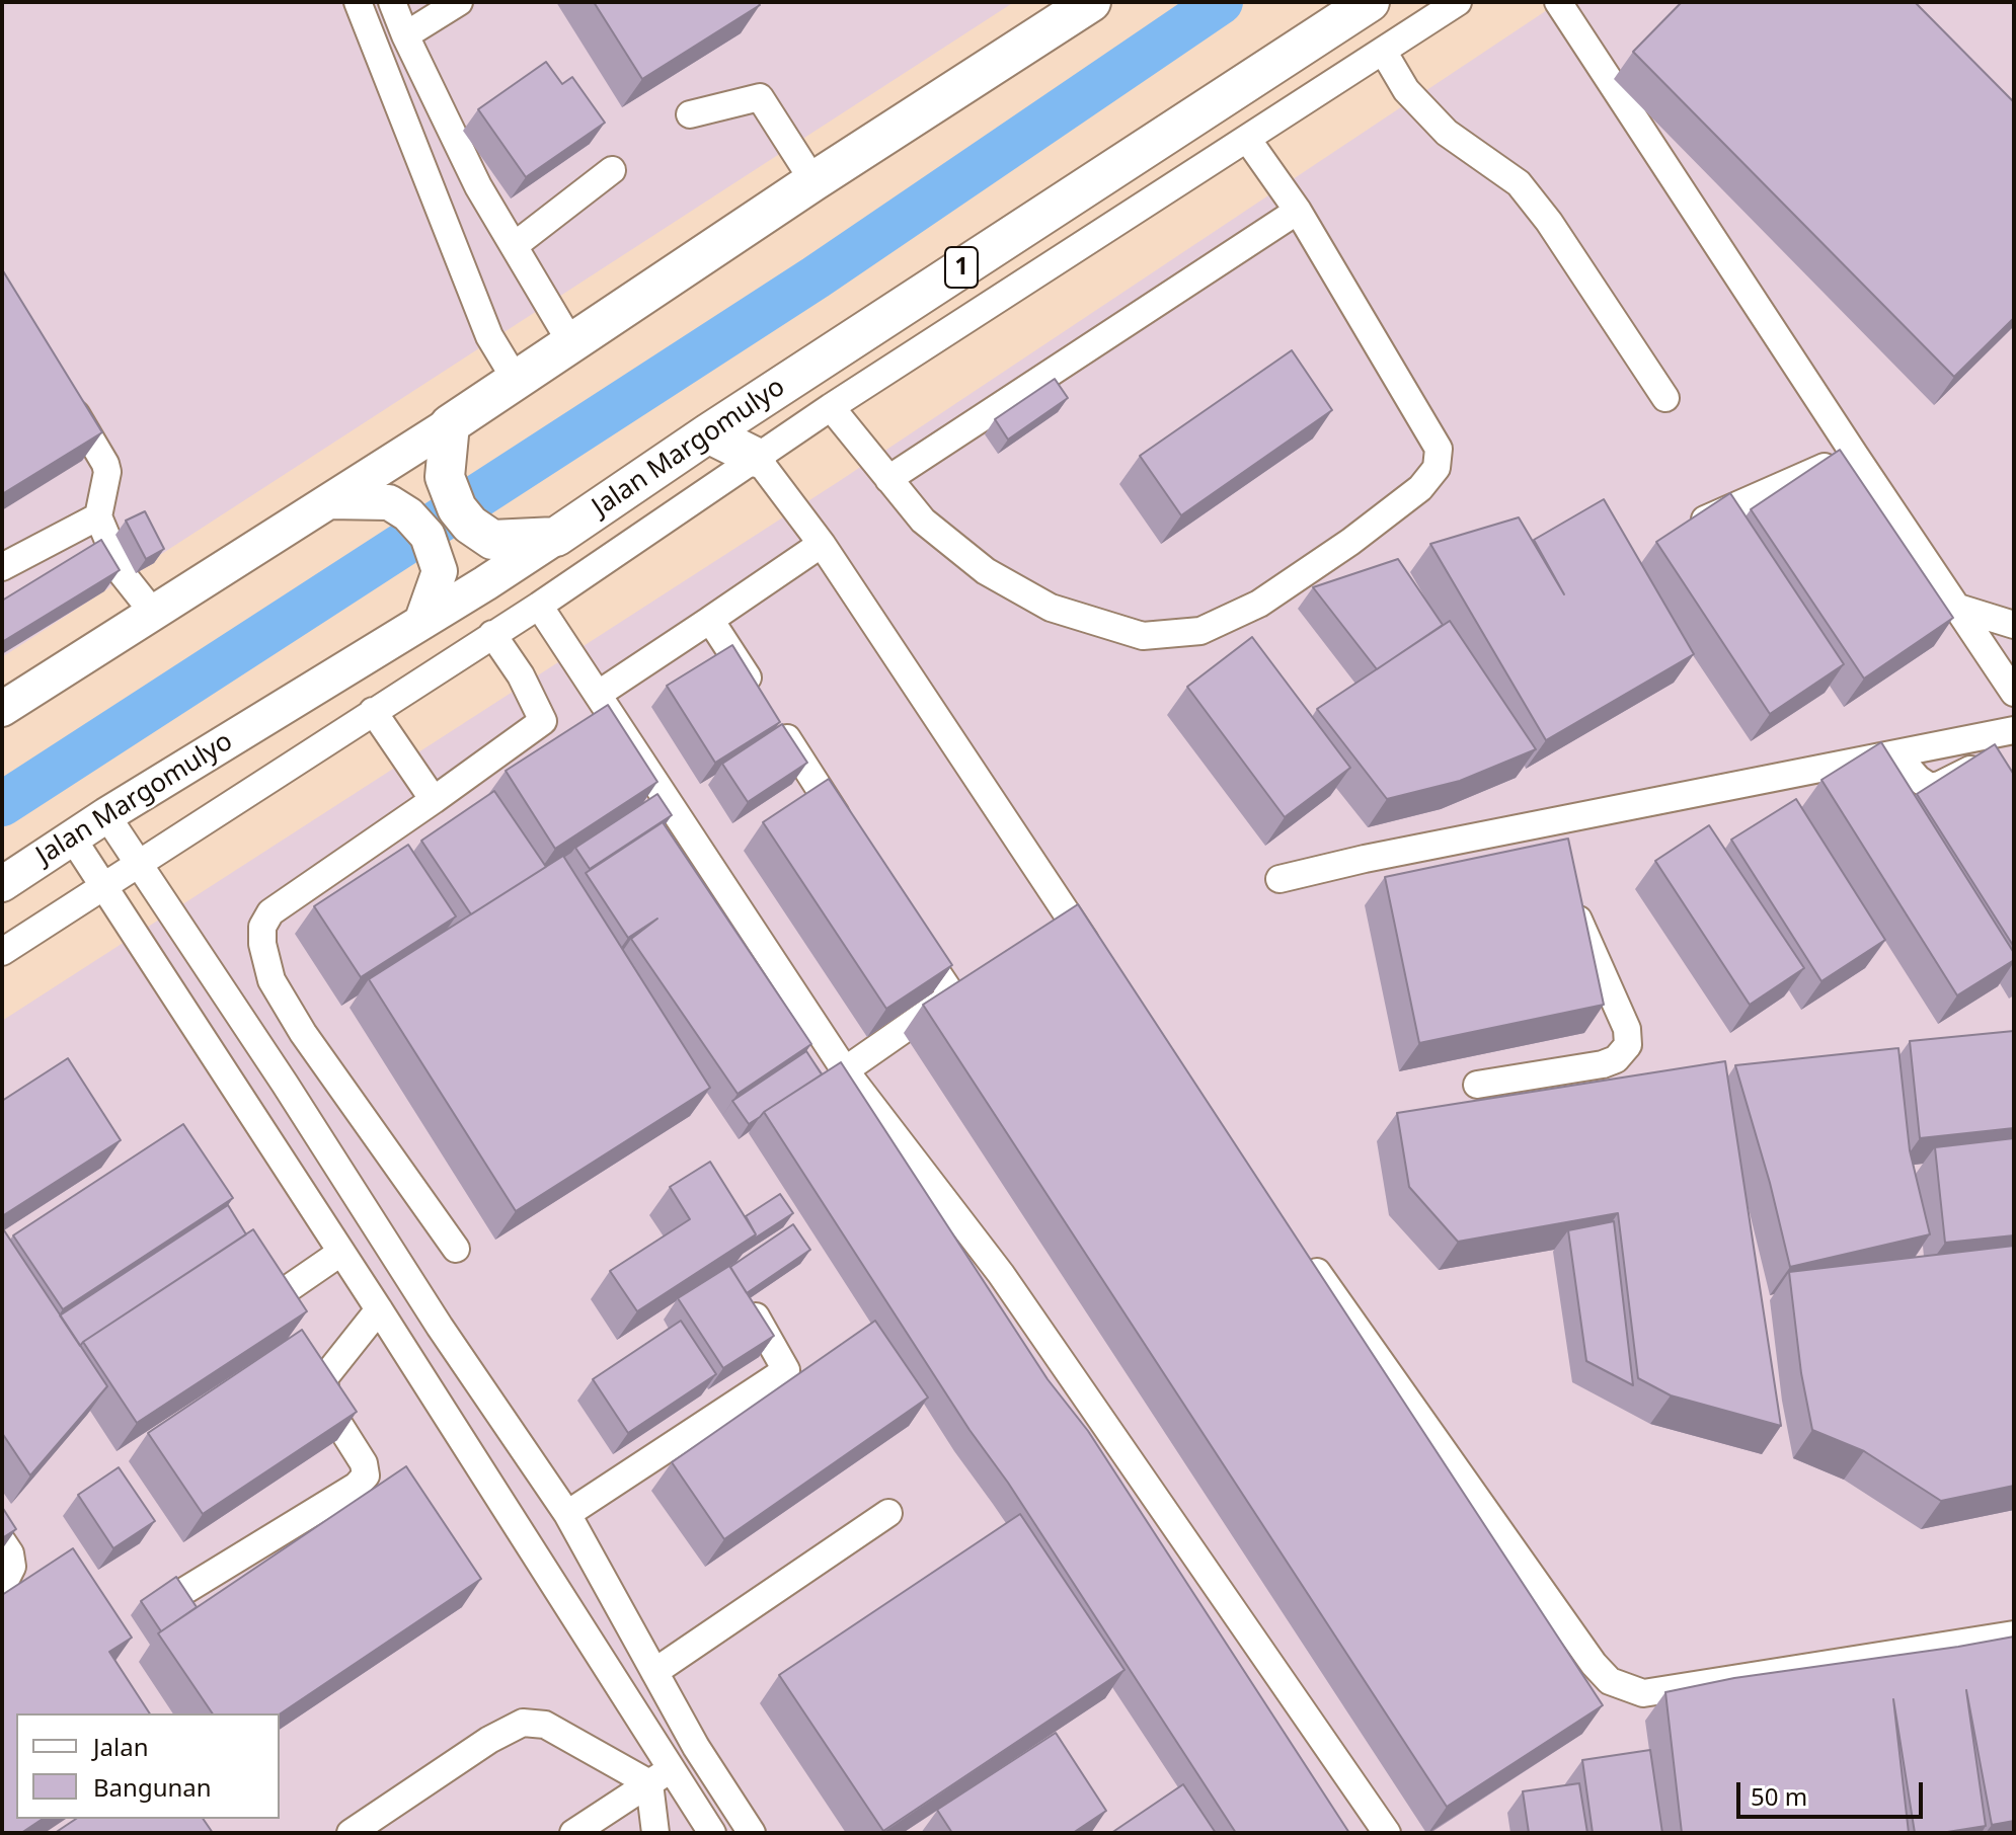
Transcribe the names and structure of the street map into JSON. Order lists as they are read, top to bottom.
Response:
{
  "streets": {
    "highway": ["1", "Jalan Margomulyo"]
  },
  "legend": ["Jalan", "Bangunan"],
  "scale_bar": "50 m"
}
